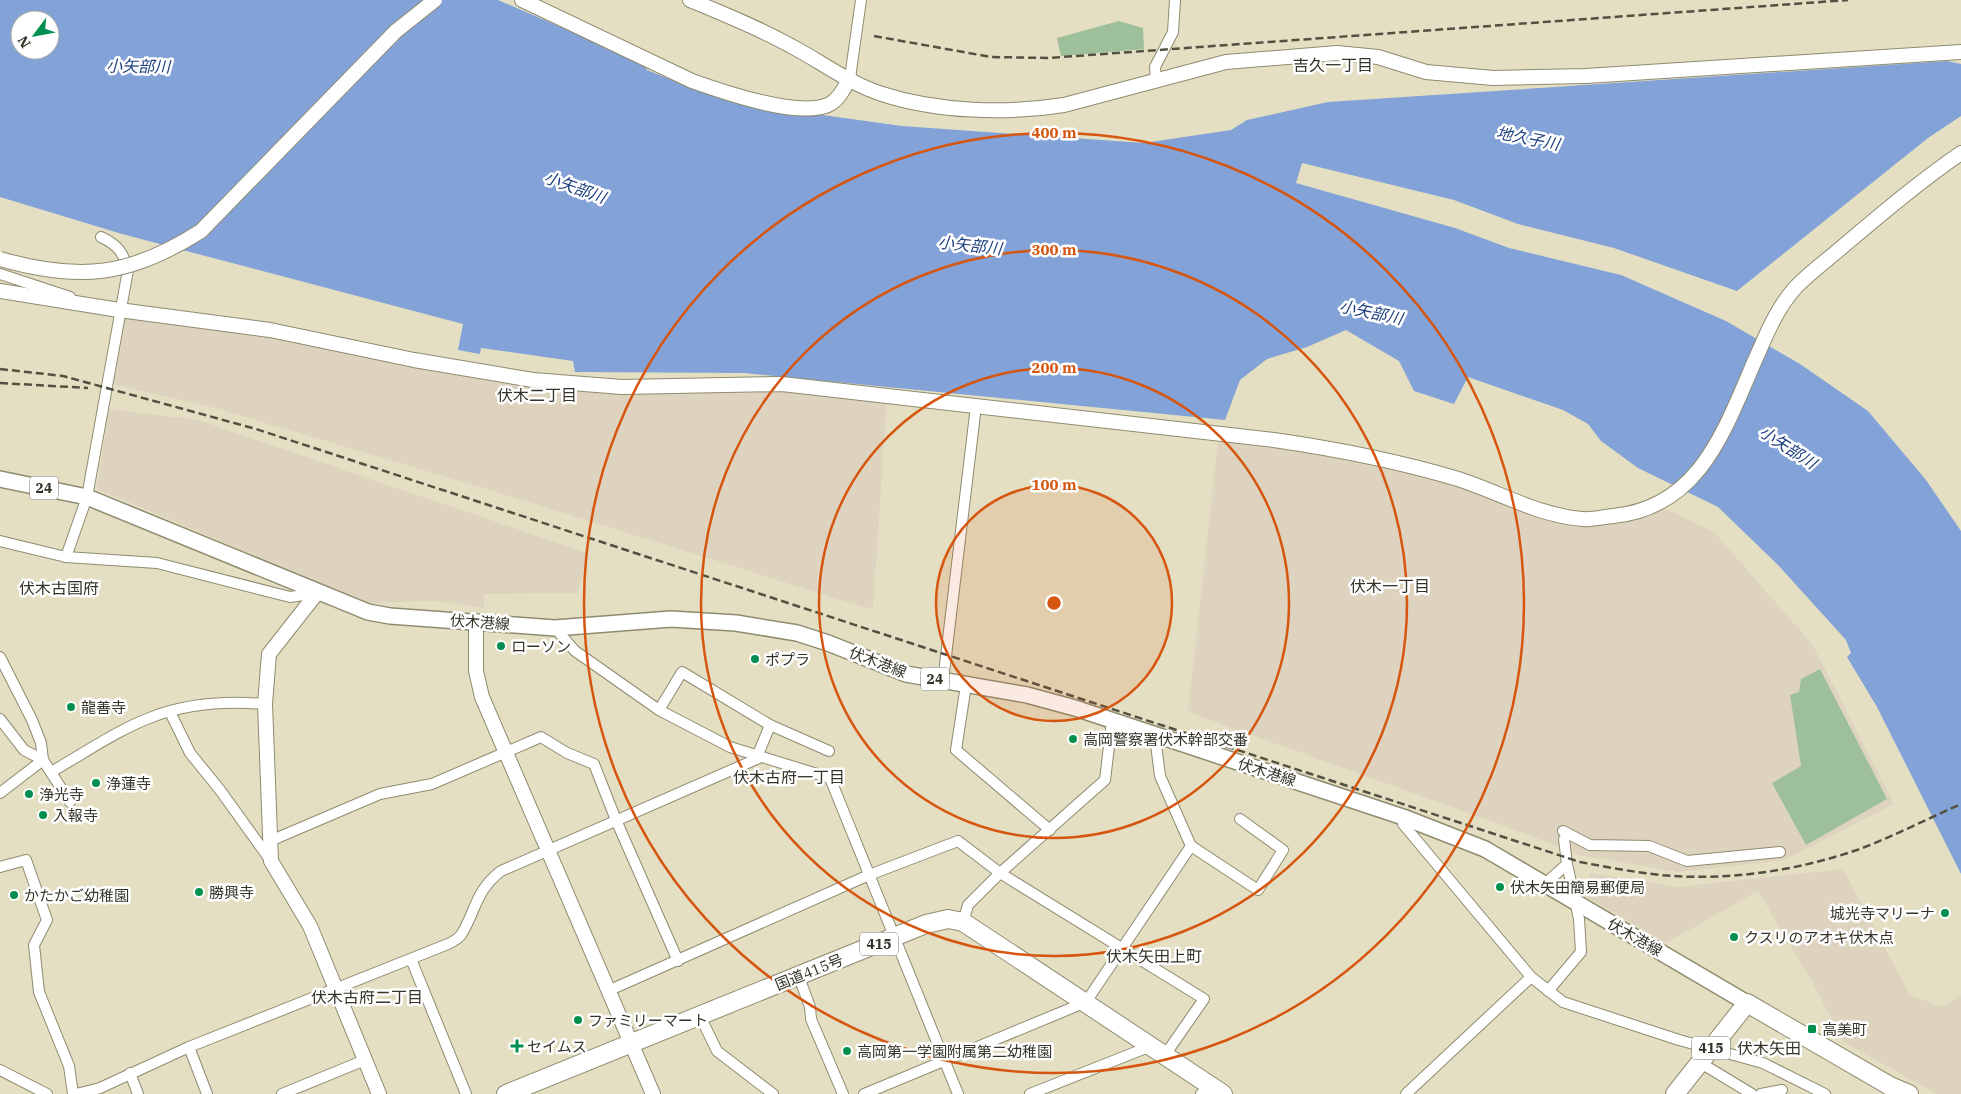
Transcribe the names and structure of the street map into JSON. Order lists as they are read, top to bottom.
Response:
{
  "streets": {
    "highway": ["415", "国道415号"],
    "main road": ["24", "伏木港線"]
  },
  "crossings": [
    ["伏木港線", "415"]
  ],
  "districts": [
    "吉久一丁目",
    "伏木二丁目",
    "伏木一丁目",
    "伏木古国府",
    "伏木古府一丁目",
    "伏木矢田上町",
    "伏木古府二丁目",
    "伏木矢田"
  ],
  "water": ["小矢部川", "地久子川"],
  "places": {
    "other": [
      "ローソン",
      "ポプラ",
      "龍善寺",
      "高岡警察署伏木幹部交番",
      "浄蓮寺",
      "浄光寺",
      "入報寺",
      "伏木矢田簡易郵便局",
      "勝興寺",
      "かたかご幼稚園",
      "城光寺マリーナ",
      "クスリのアオキ伏木点",
      "ファミリーマート",
      "高岡第一学園附属第二幼稚園"
    ],
    "transit": ["高美町"],
    "health": ["セイムス"]
  },
  "north": "bottom left",
  "rings": [
    "400 m",
    "300 m",
    "200 m",
    "100 m"
  ]
}
